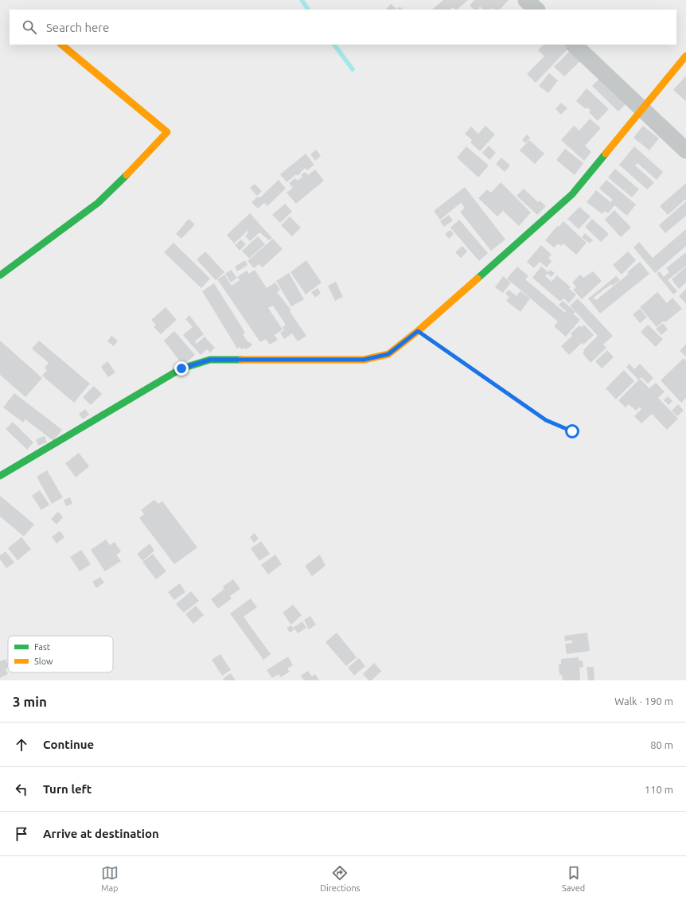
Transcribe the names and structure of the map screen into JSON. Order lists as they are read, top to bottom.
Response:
{
  "legend": ["Fast", "Slow"],
  "page": {
    "search": "Search here",
    "heading": ["3 min", "Walk · 190 m"],
    "list": [
      ["Continue", "80 m"],
      ["Turn left", "110 m"],
      "Arrive at destination"
    ],
    "nav": ["Map", "Directions", "Saved"]
  }
}
